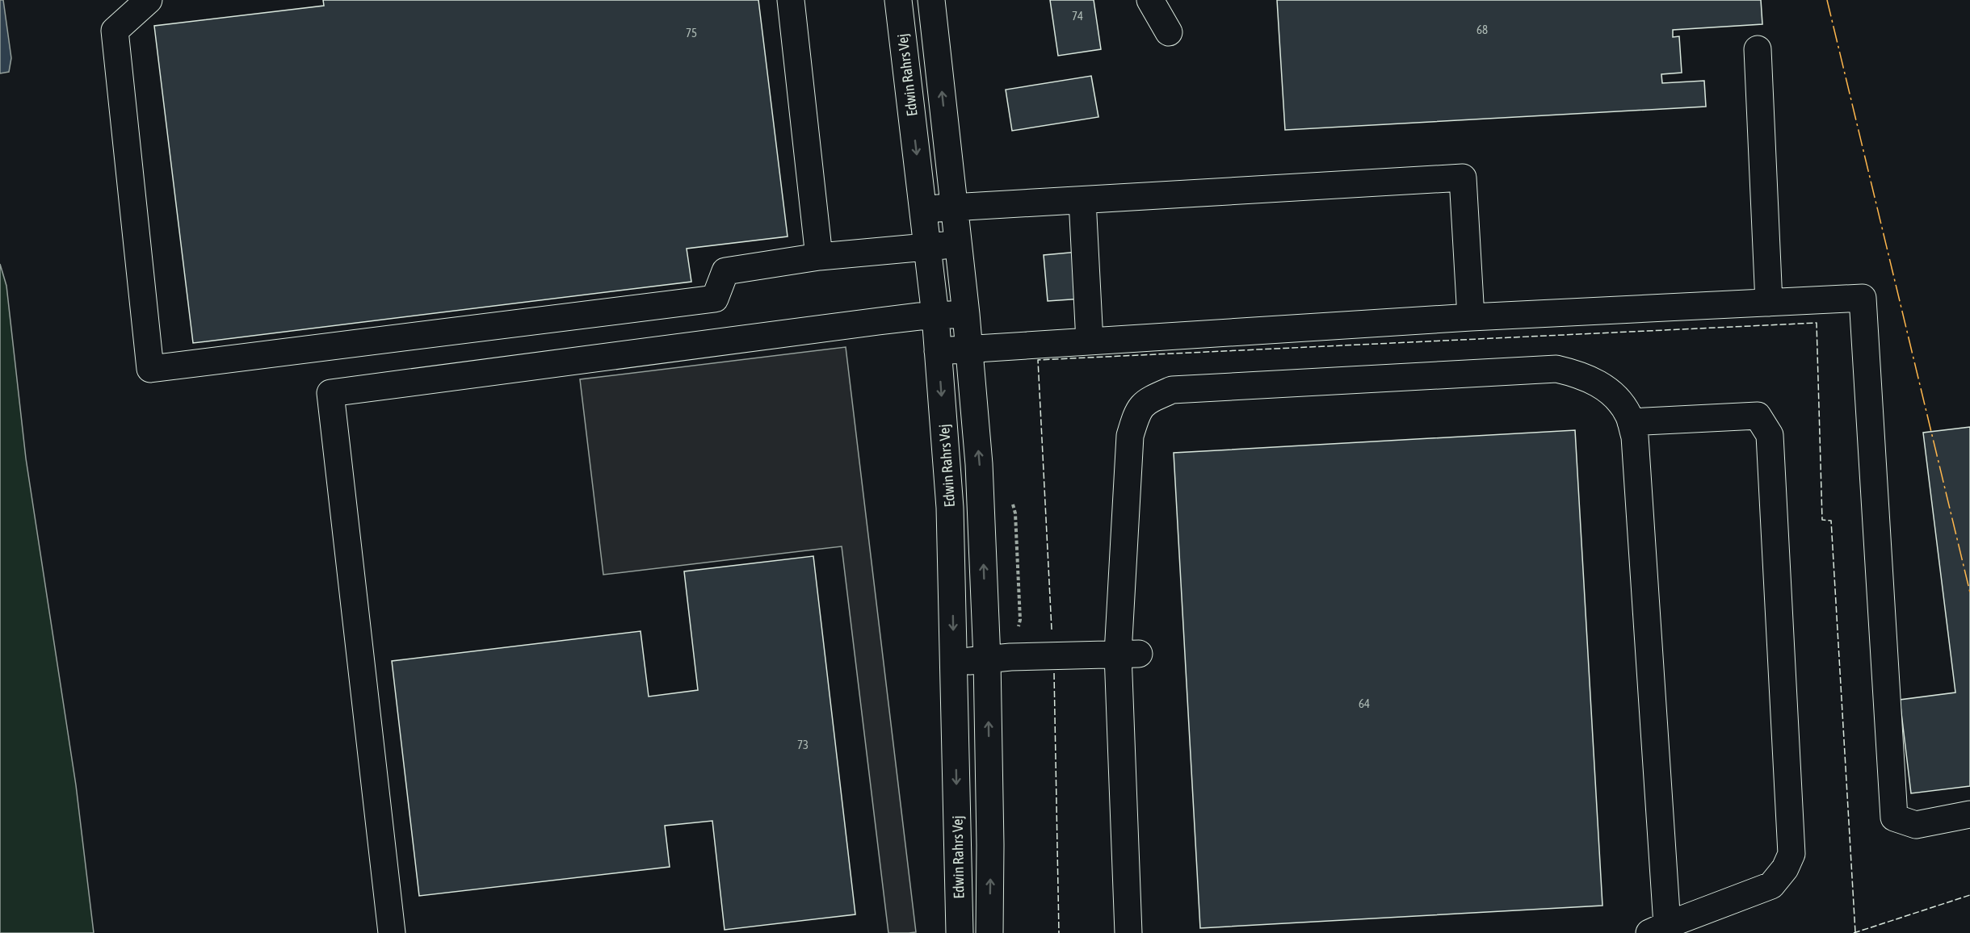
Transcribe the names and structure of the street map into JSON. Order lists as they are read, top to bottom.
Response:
{
  "streets": {
    "street": ["Edwin Rahrs Vej"]
  },
  "house_numbers": [
    "74",
    "68",
    "75",
    "64",
    "73"
  ]
}
